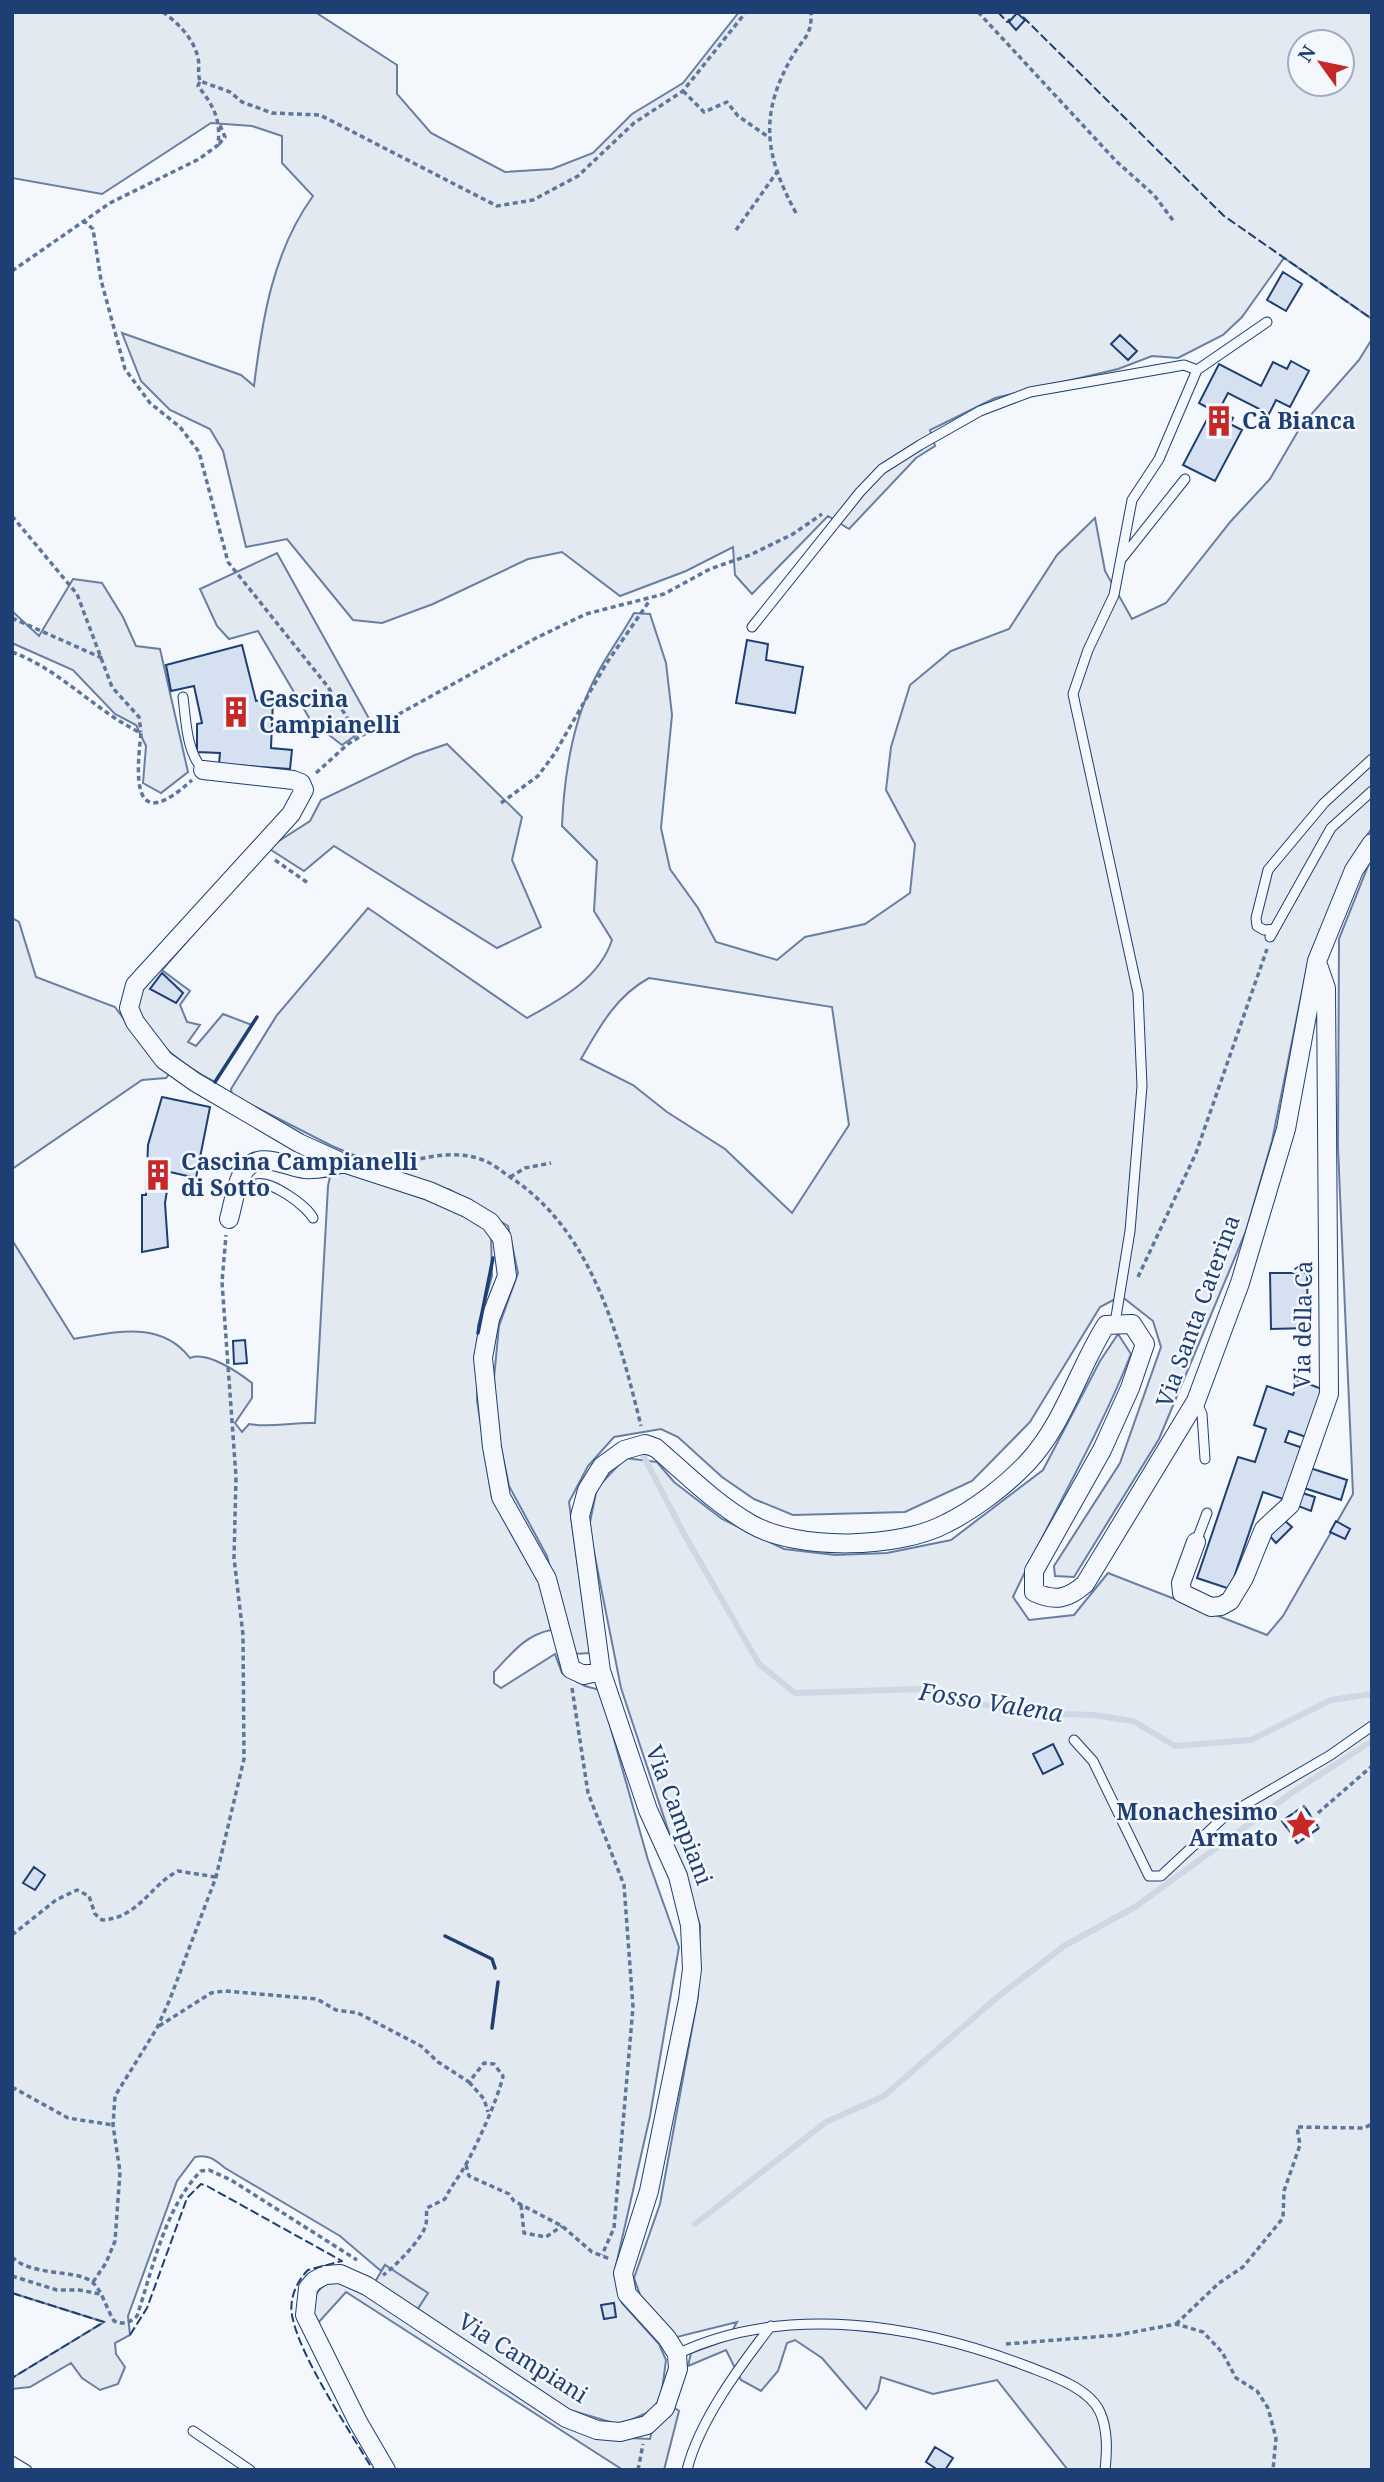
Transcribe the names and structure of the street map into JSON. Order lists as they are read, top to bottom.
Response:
{
  "streets": {
    "street": ["Via Santa Caterina", "Via della Cà", "Via Campiani"]
  },
  "crossings": [
    ["Via Santa Caterina", "Via della Cà"]
  ],
  "water": ["Fosso Valena"],
  "places": {
    "building": ["Cà Bianca", "Cascina Campianelli", "Cascina Campianelli di Sotto"],
    "place": ["Monachesimo Armato"]
  },
  "north": "top left"
}
